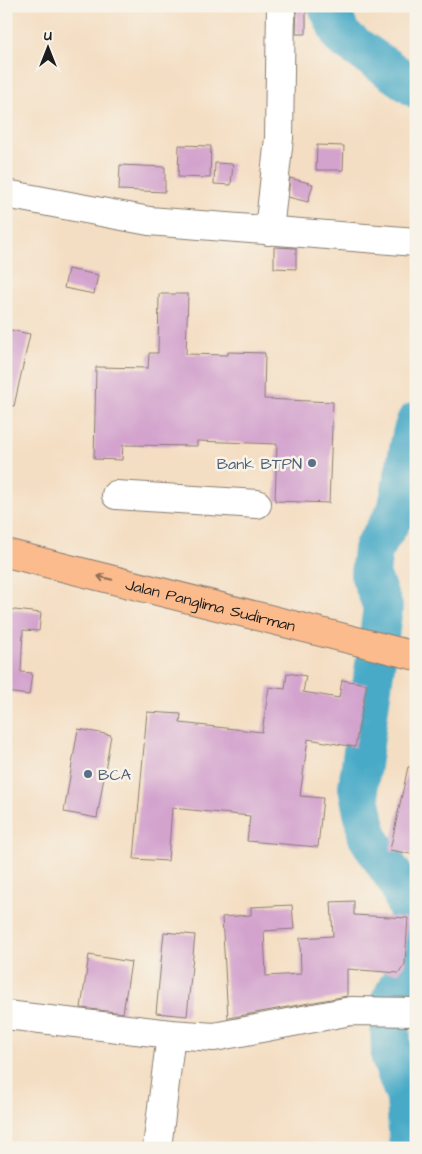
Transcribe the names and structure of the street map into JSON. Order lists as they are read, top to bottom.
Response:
{
  "streets": {
    "main road": ["Jalan Panglima Sudirman"]
  },
  "one_way": ["Jalan Panglima Sudirman"],
  "places": ["Bank BTPN", "BCA"],
  "north": "top"
}
